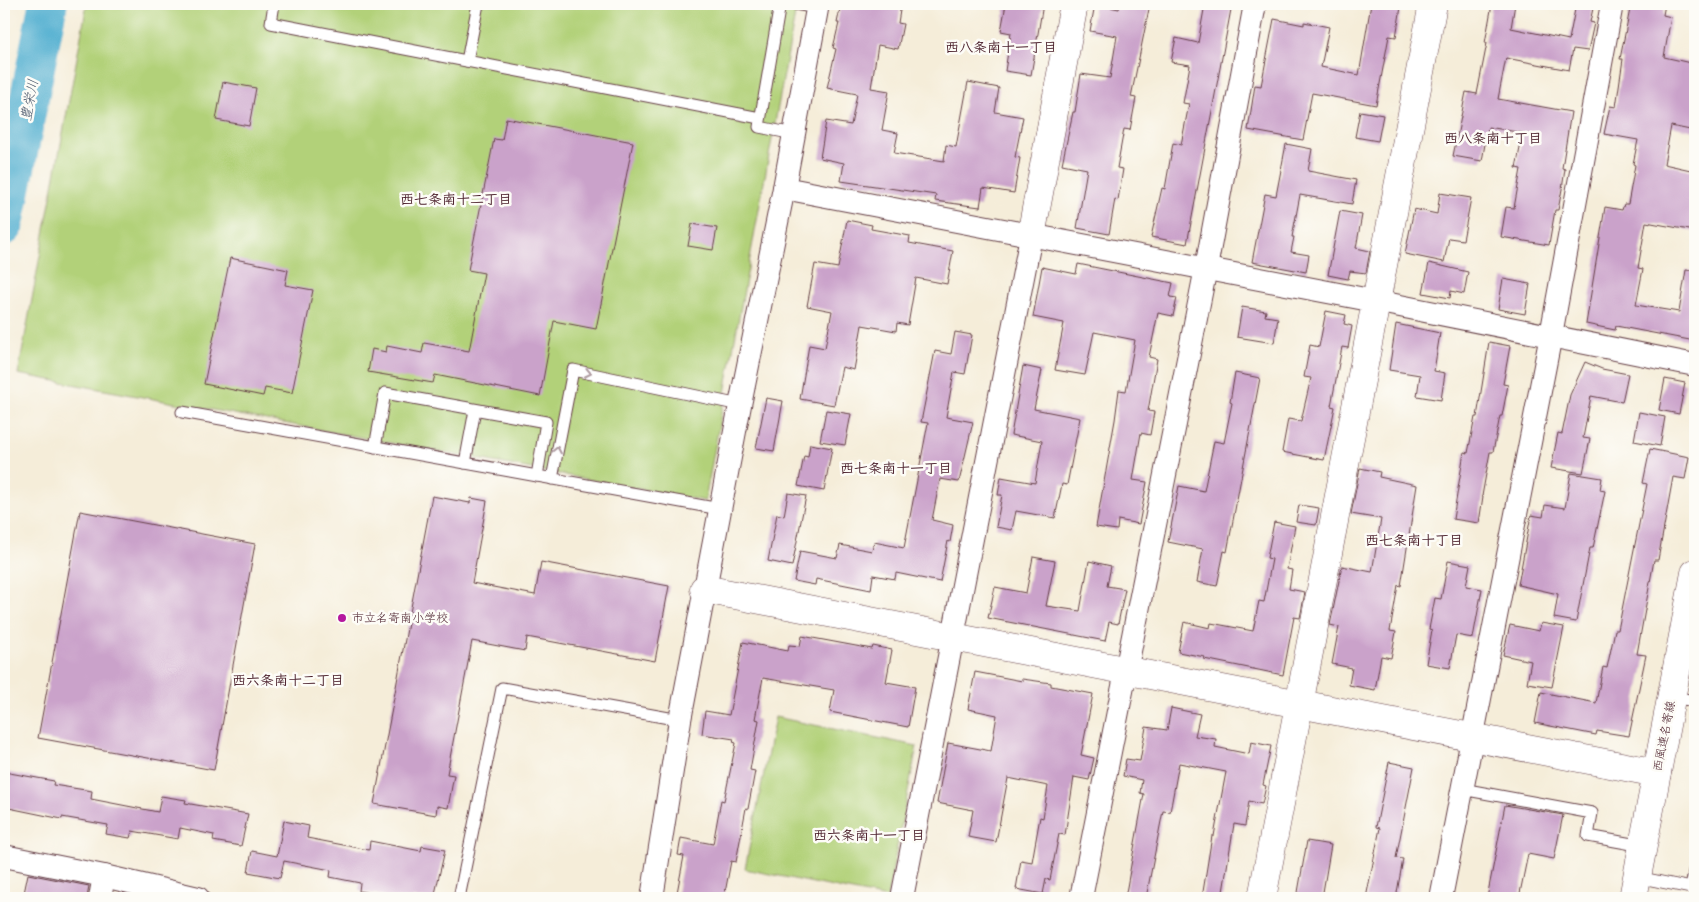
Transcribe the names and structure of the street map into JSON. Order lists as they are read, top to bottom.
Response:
{
  "streets": {
    "street": ["西風連名寄線"]
  },
  "districts": [
    "西八条南十一丁目",
    "西八条南十丁目",
    "西七条南十二丁目",
    "西七条南十一丁目",
    "西七条南十丁目",
    "西六条南十二丁目",
    "西六条南十一丁目"
  ],
  "water": ["豊栄川"],
  "places": ["市立名寄南小学校"]
}
